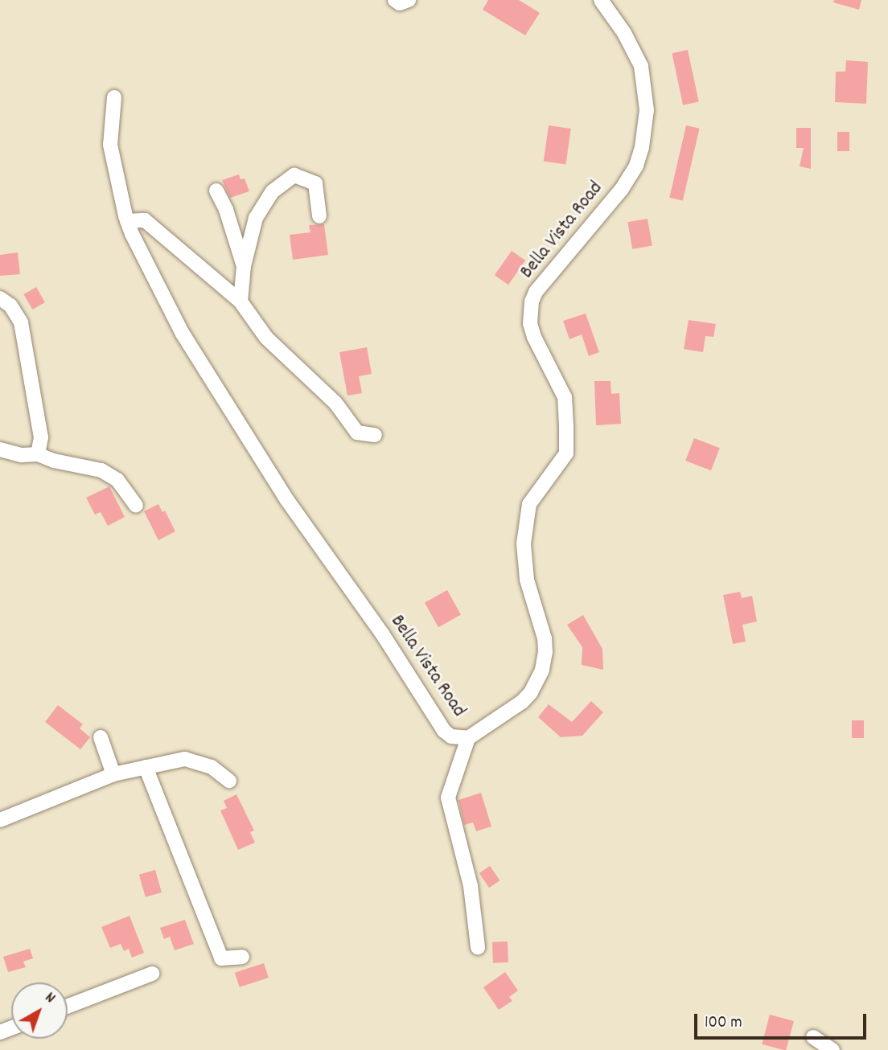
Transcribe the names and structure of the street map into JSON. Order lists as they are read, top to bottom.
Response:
{
  "streets": {
    "street": ["Bella Vista Road"]
  },
  "scale_bar": "100 m",
  "north": "top right"
}
